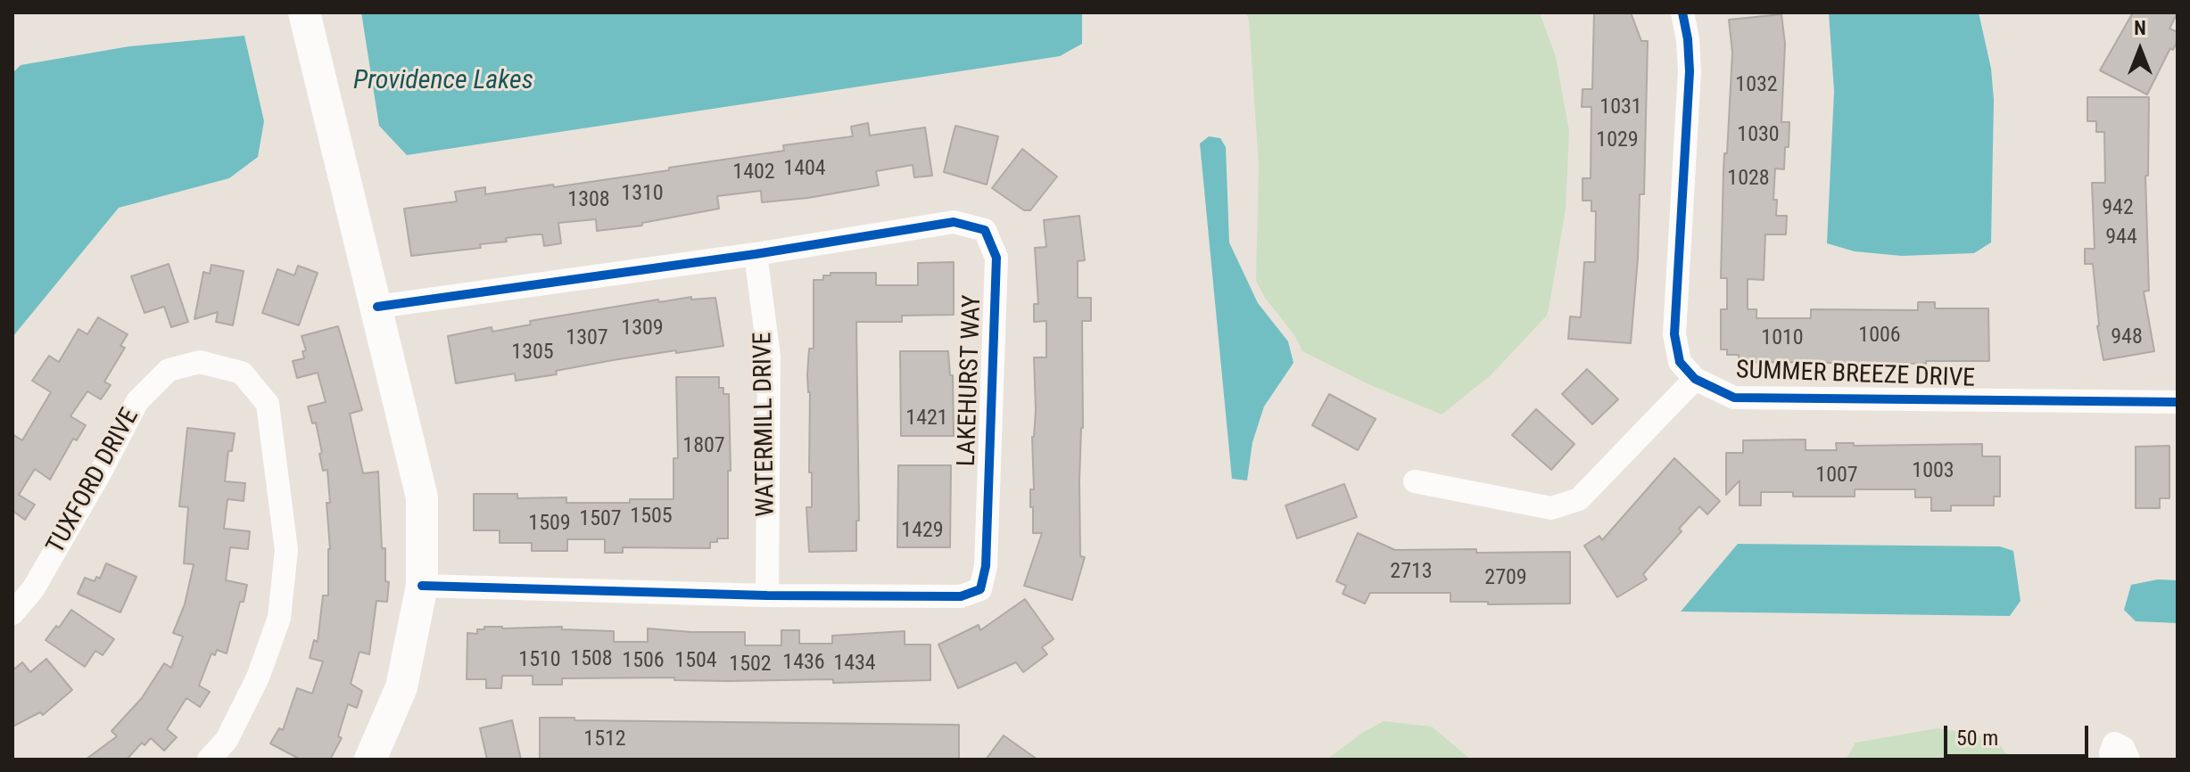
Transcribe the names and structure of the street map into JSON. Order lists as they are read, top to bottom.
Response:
{
  "streets": {
    "street": [
      "SUMMER BREEZE DRIVE",
      "LAKEHURST WAY",
      "WATERMILL DRIVE",
      "TUXFORD DRIVE"
    ]
  },
  "crossings": [
    ["LAKEHURST WAY", "WATERMILL DRIVE"]
  ],
  "water": ["Providence Lakes"],
  "house_numbers": [
    "1032",
    "1031",
    "1030",
    "1029",
    "1404",
    "1402",
    "1028",
    "1310",
    "1308",
    "942",
    "944",
    "1309",
    "1006",
    "948",
    "1307",
    "1010",
    "1305",
    "1421",
    "1807",
    "1003",
    "1007",
    "1505",
    "1507",
    "1509",
    "1429",
    "2713",
    "2709",
    "1508",
    "1510",
    "1506",
    "1504",
    "1436",
    "1434",
    "1502",
    "1512"
  ],
  "scale_bar": "50 m",
  "north": "top"
}
